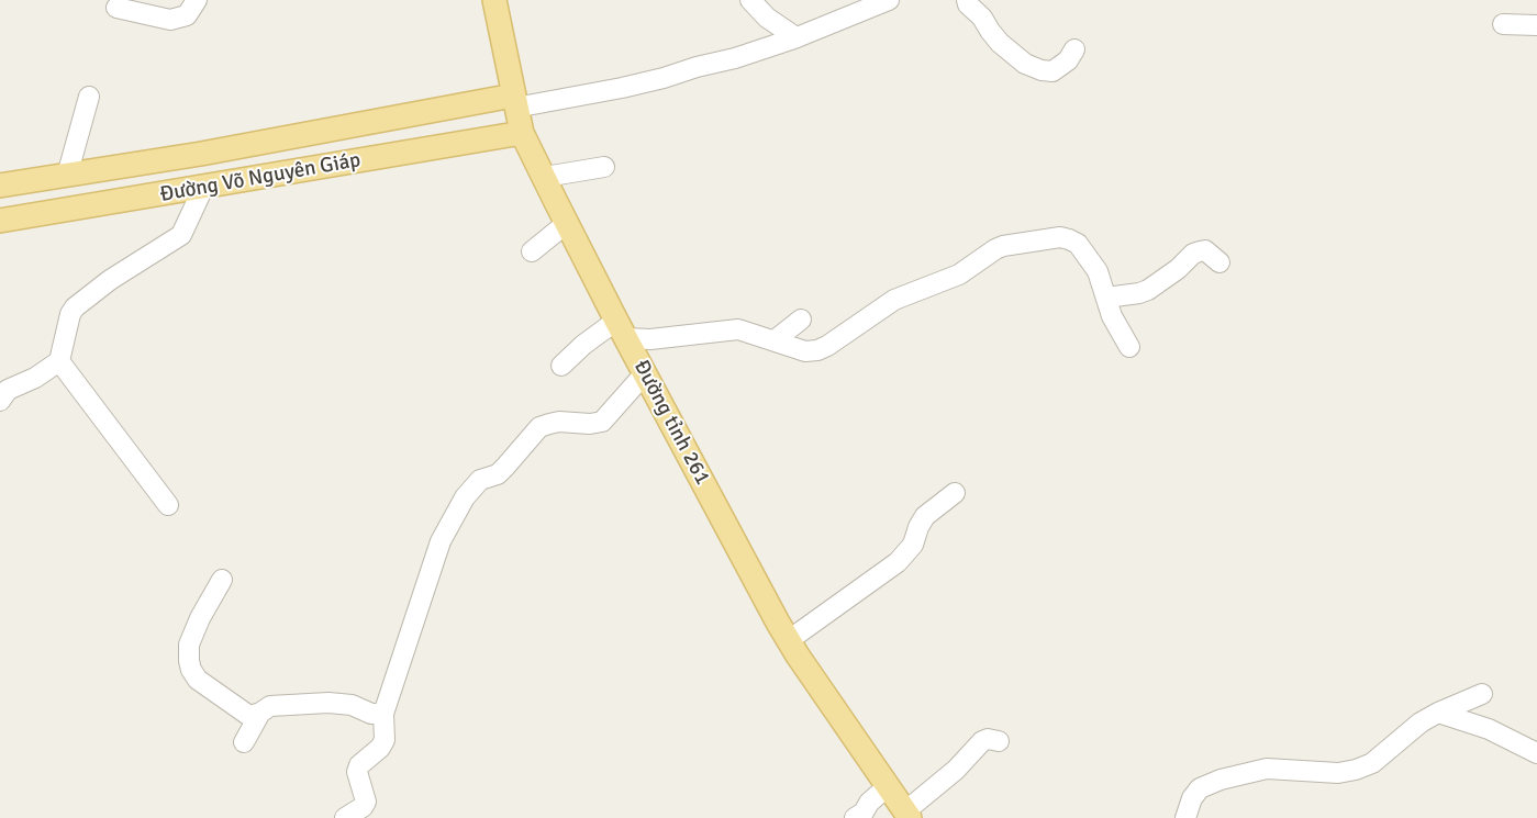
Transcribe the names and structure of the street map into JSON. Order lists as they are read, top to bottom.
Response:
{
  "streets": {
    "main road": ["Đường Võ Nguyên Giáp", "Đường tỉnh 261"]
  },
  "crossings": [
    ["Đường Võ Nguyên Giáp", "Đường tỉnh 261"]
  ]
}
